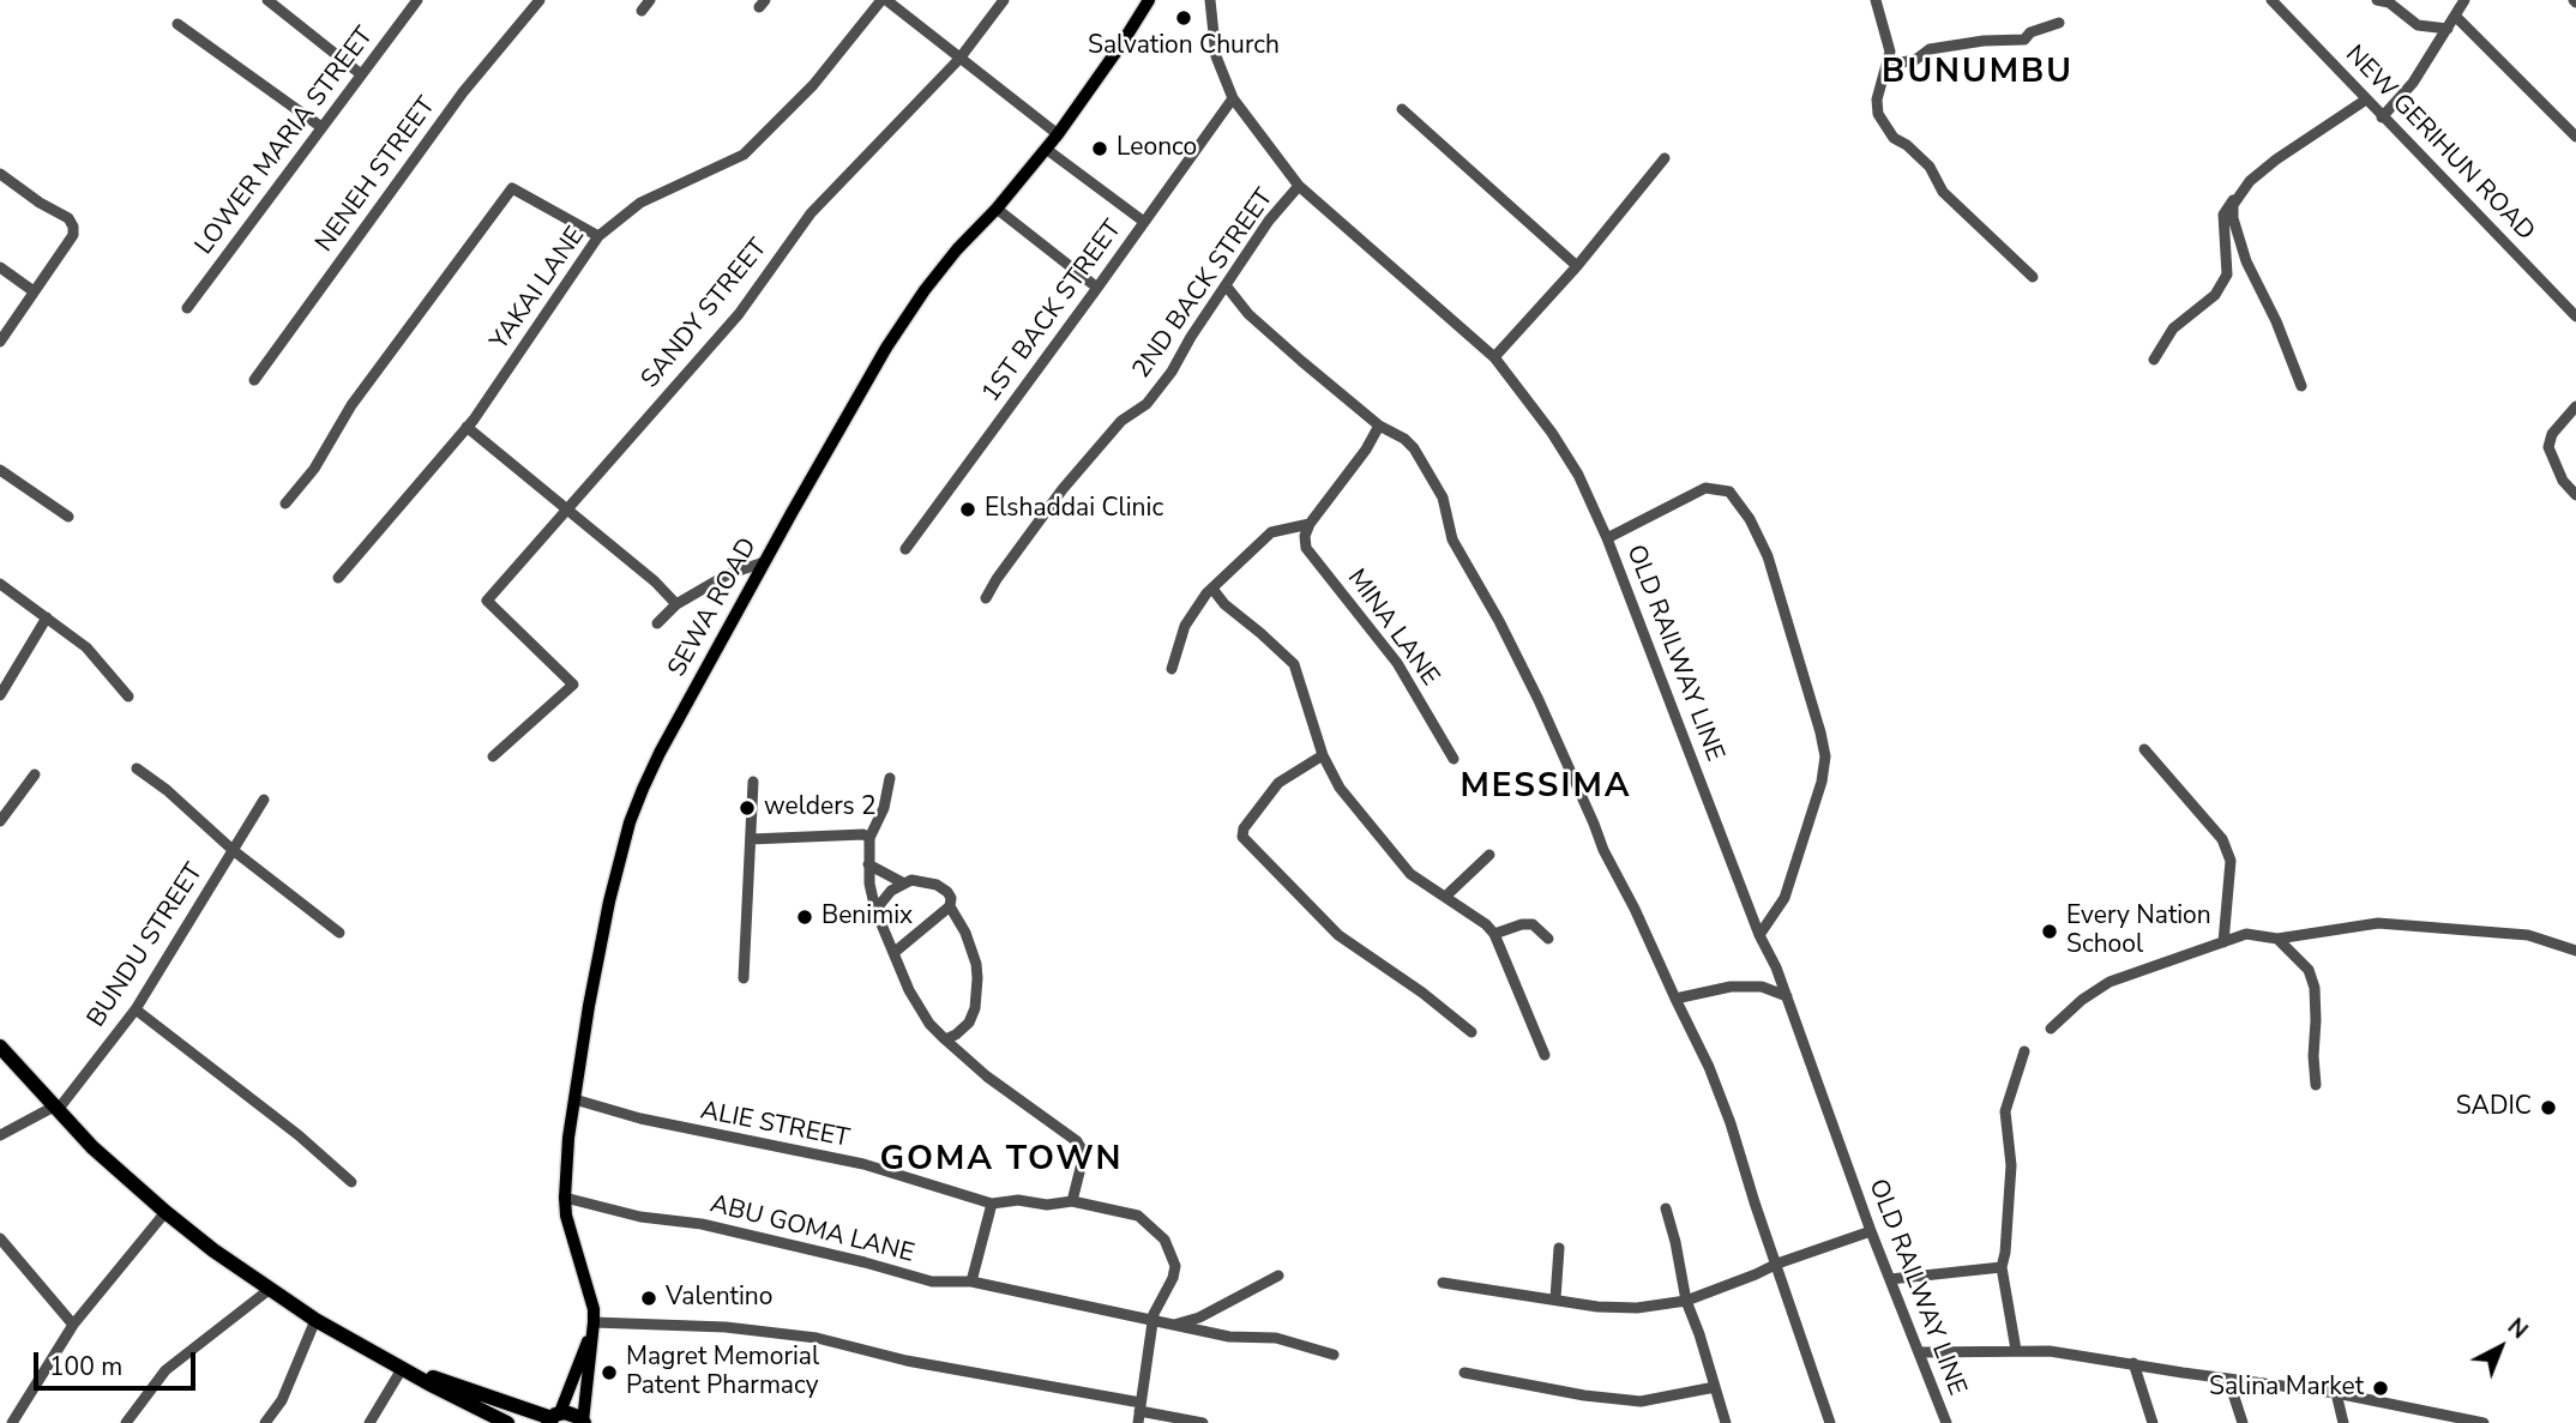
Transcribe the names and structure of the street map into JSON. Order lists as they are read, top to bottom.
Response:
{
  "streets": {
    "main road": ["SEWA ROAD"],
    "street": [
      "LOWER MARIA STREET",
      "NEW GERIHUN ROAD",
      "NENEH STREET",
      "2ND BACK STREET",
      "YAKAI LANE",
      "1ST BACK STREET",
      "SANDY STREET",
      "MINA LANE",
      "OLD RAILWAY LINE",
      "BUNDU STREET",
      "ALIE STREET",
      "ABU GOMA LANE"
    ]
  },
  "crossings": [
    ["2ND BACK STREET", "OLD RAILWAY LINE"],
    ["1ST BACK STREET", "OLD RAILWAY LINE"],
    ["SEWA ROAD", "ALIE STREET"],
    ["SEWA ROAD", "ABU GOMA LANE"],
    ["ALIE STREET", "ABU GOMA LANE"]
  ],
  "districts": ["BUNUMBU", "MESSIMA", "GOMA TOWN"],
  "places": [
    "Salvation Church",
    "Leonco",
    "Elshaddai Clinic",
    "welders 2",
    "Benimix",
    "Every Nation School",
    "SADIC",
    "Valentino",
    "Magret Memorial Patent Pharmacy",
    "Salina Market"
  ],
  "scale_bar": "100 m",
  "north": "top right"
}
